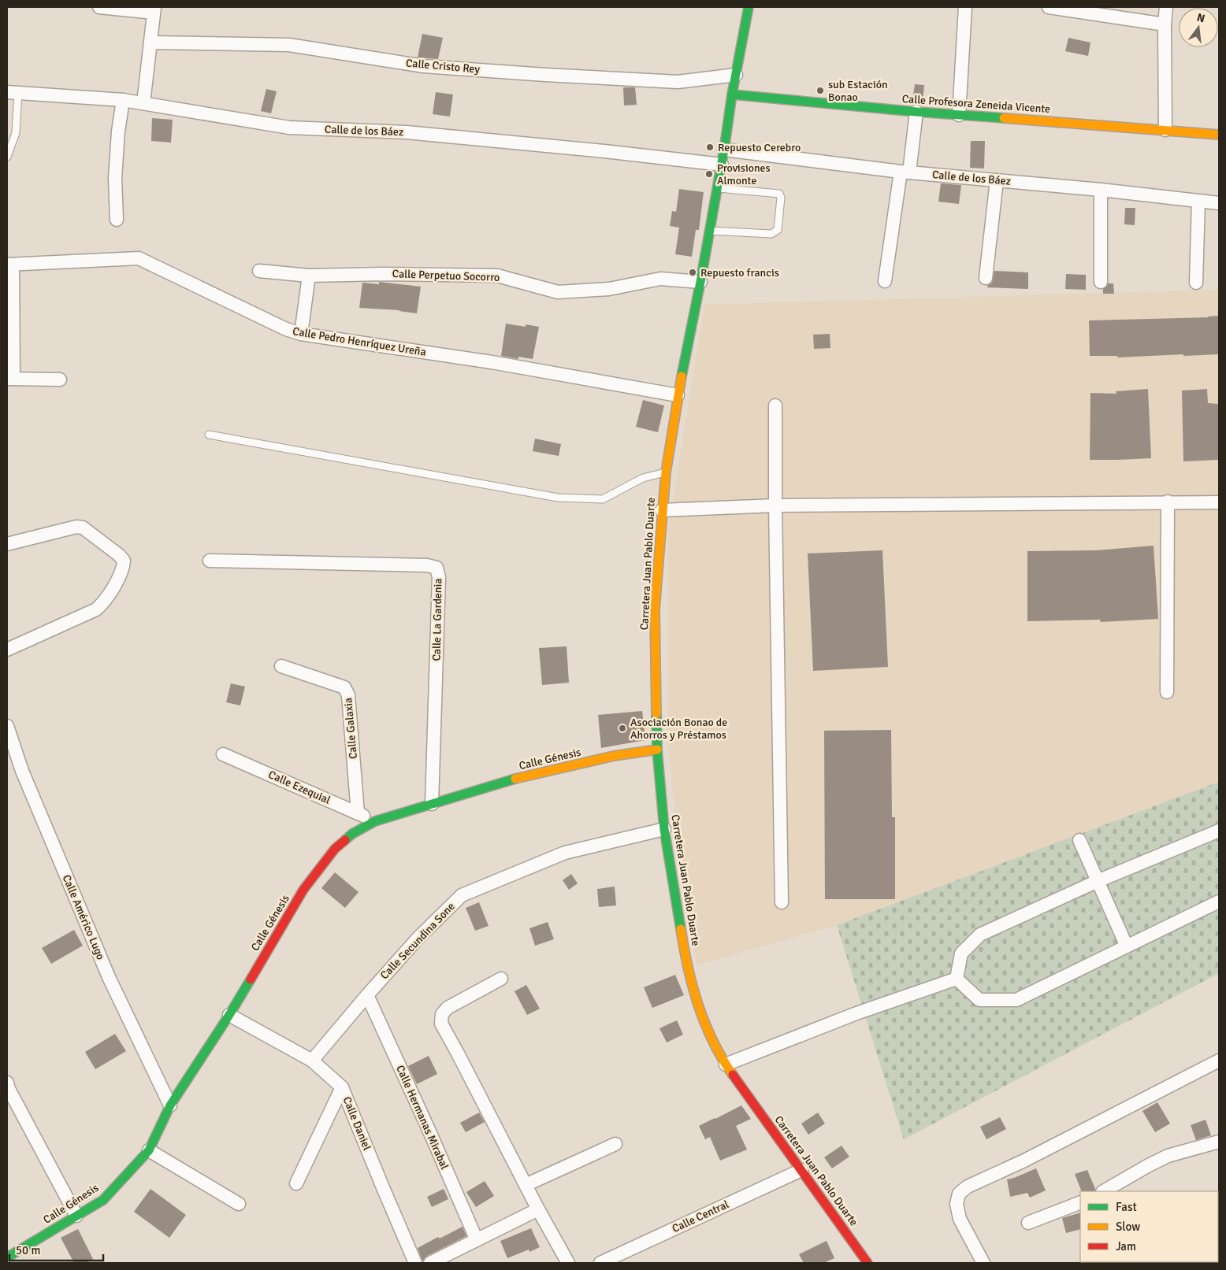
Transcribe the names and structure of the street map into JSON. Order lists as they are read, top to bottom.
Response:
{
  "streets": {
    "street": [
      "Calle Cristo Rey",
      "Calle Profesora Zeneida Vicente",
      "Calle de los Báez",
      "Calle Perpetuo Socorro",
      "Calle Pedro Henríquez Ureña",
      "Carretera Juan Pablo Duarte",
      "Calle La Gardenia",
      "Calle Galaxia",
      "Calle Génesis",
      "Calle Ezequial",
      "Calle Américo Lugo",
      "Calle Secundina Sone",
      "Calle Hermanas Mirabal",
      "Calle Daniel",
      "Calle Central"
    ]
  },
  "crossings": [
    ["Calle Cristo Rey", "Carretera Juan Pablo Duarte"],
    ["Calle Profesora Zeneida Vicente", "Carretera Juan Pablo Duarte"],
    ["Calle de los Báez", "Carretera Juan Pablo Duarte"],
    ["Calle Perpetuo Socorro", "Carretera Juan Pablo Duarte"],
    ["Calle Pedro Henríquez Ureña", "Carretera Juan Pablo Duarte"],
    ["Carretera Juan Pablo Duarte", "Calle Génesis"],
    ["Carretera Juan Pablo Duarte", "Calle Secundina Sone"],
    ["Carretera Juan Pablo Duarte", "Calle Central"],
    ["Calle La Gardenia", "Calle Génesis"],
    ["Calle Galaxia", "Calle Ezequial"],
    ["Calle Génesis", "Calle Ezequial"],
    ["Calle Génesis", "Calle Américo Lugo"],
    ["Calle Génesis", "Calle Daniel"],
    ["Calle Secundina Sone", "Calle Hermanas Mirabal"],
    ["Calle Secundina Sone", "Calle Daniel"]
  ],
  "places": [
    "sub Estación Bonao",
    "Repuesto Cerebro",
    "Provisiones Almonte",
    "Repuesto francis",
    "Asociación Bonao de Ahorros y Préstamos"
  ],
  "legend": ["Fast", "Slow", "Jam"],
  "scale_bar": "50 m",
  "north": "top"
}
